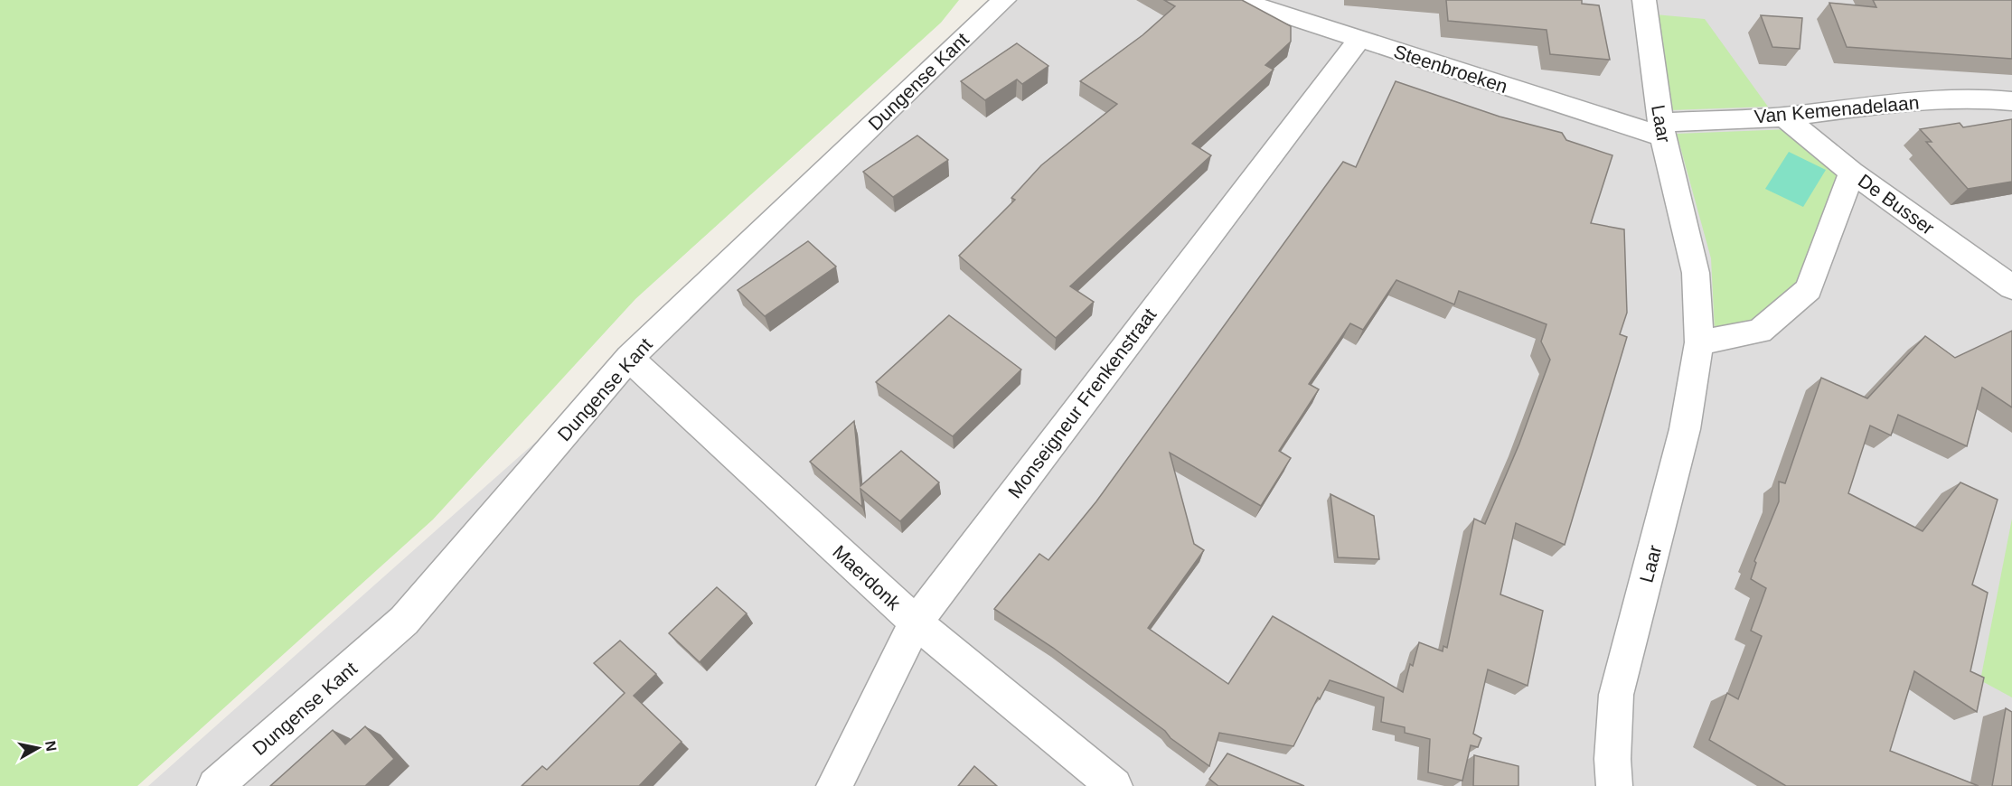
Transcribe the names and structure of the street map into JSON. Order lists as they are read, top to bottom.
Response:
{
  "streets": {
    "street": [
      "Steenbroeken",
      "Dungense Kant",
      "Van Kemenadelaan",
      "Laar",
      "De Busser",
      "Monseigneur Frenkenstraat",
      "Maerdonk"
    ]
  },
  "crossings": [
    ["Steenbroeken", "Van Kemenadelaan"],
    ["Steenbroeken", "Laar"],
    ["Steenbroeken", "Monseigneur Frenkenstraat"],
    ["Dungense Kant", "Maerdonk"],
    ["Van Kemenadelaan", "Laar"],
    ["Van Kemenadelaan", "De Busser"],
    ["Monseigneur Frenkenstraat", "Maerdonk"]
  ],
  "north": "right"
}
